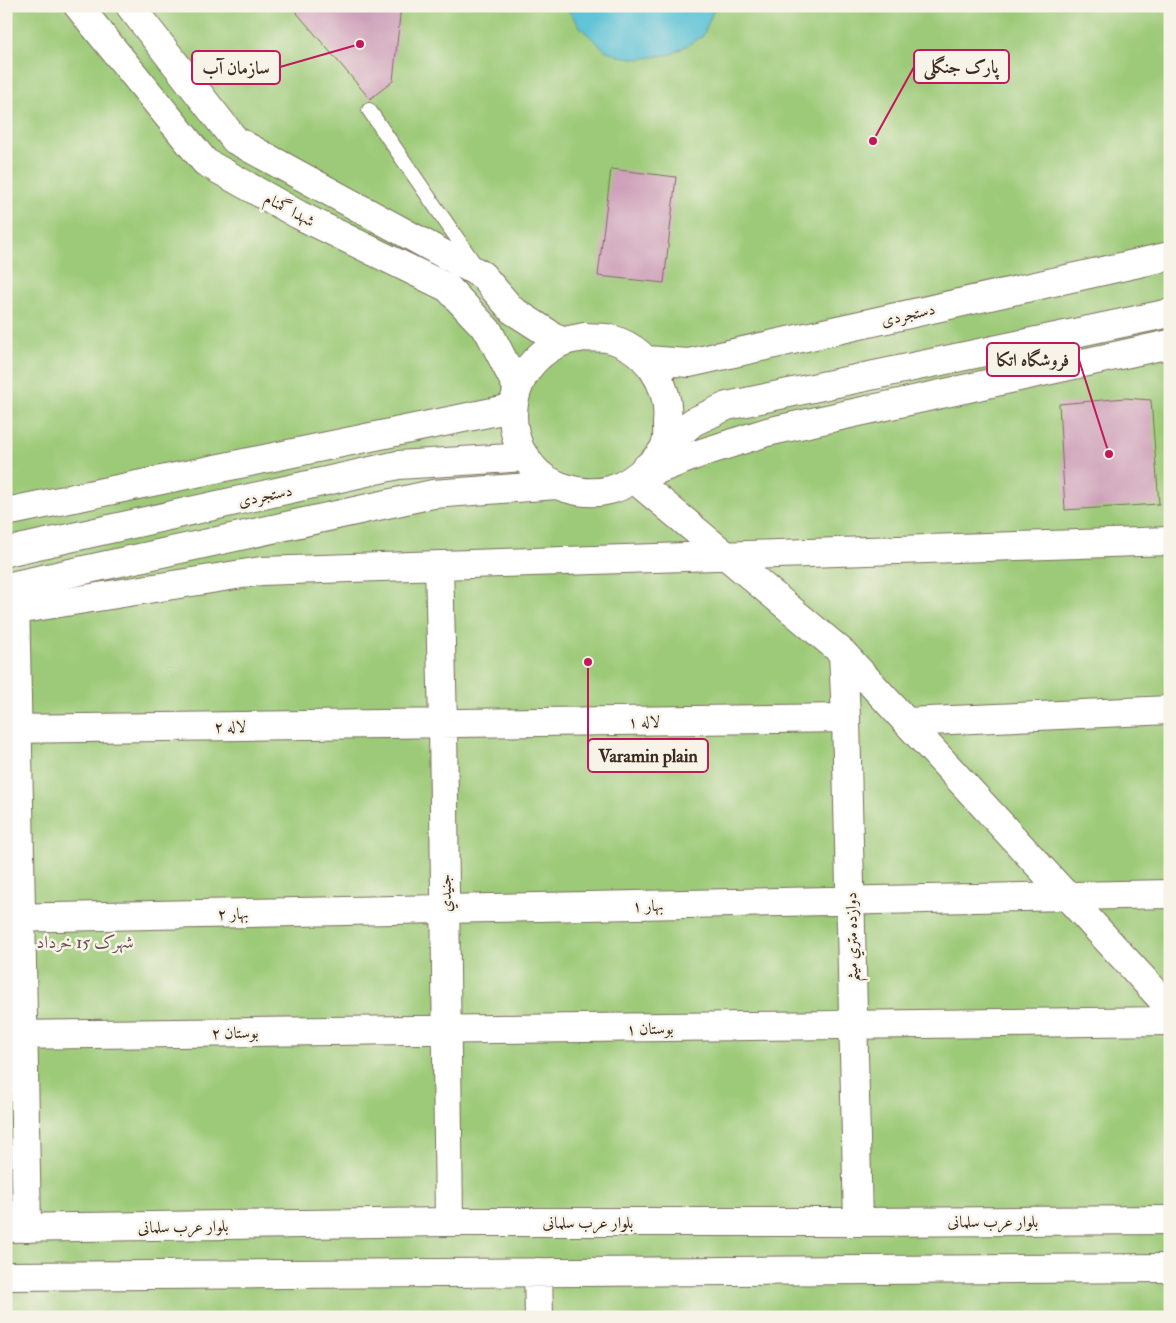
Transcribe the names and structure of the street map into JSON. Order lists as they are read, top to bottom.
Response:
{
  "streets": {
    "street": [
      "شهدا گمنام",
      "دستجردی",
      "لاله ۱",
      "لاله ۲",
      "جنيدي",
      "بهار ۱",
      "بهار ۲",
      "دوازده متري میثم",
      "بوستان ۱",
      "بوستان ۲",
      "بلوار عرب سلمانی"
    ]
  },
  "crossings": [
    ["شهدا گمنام", "دستجردی"],
    ["لاله ۱", "لاله ۲"],
    ["لاله ۱", "جنيدي"],
    ["لاله ۱", "دوازده متري میثم"],
    ["لاله ۲", "جنيدي"],
    ["جنيدي", "بهار ۱"],
    ["جنيدي", "بهار ۲"],
    ["جنيدي", "بوستان ۱"],
    ["جنيدي", "بوستان ۲"],
    ["جنيدي", "بلوار عرب سلمانی"],
    ["بهار ۱", "بهار ۲"],
    ["بهار ۱", "دوازده متري میثم"],
    ["دوازده متري میثم", "بوستان ۱"],
    ["دوازده متري میثم", "بلوار عرب سلمانی"],
    ["بوستان ۱", "بوستان ۲"]
  ],
  "districts": ["شهرک 15 خرداد"],
  "places": [
    "سازمان آب",
    "پارک جنگلی",
    "فروشگاه اتکا",
    "Varamin plain"
  ]
}
